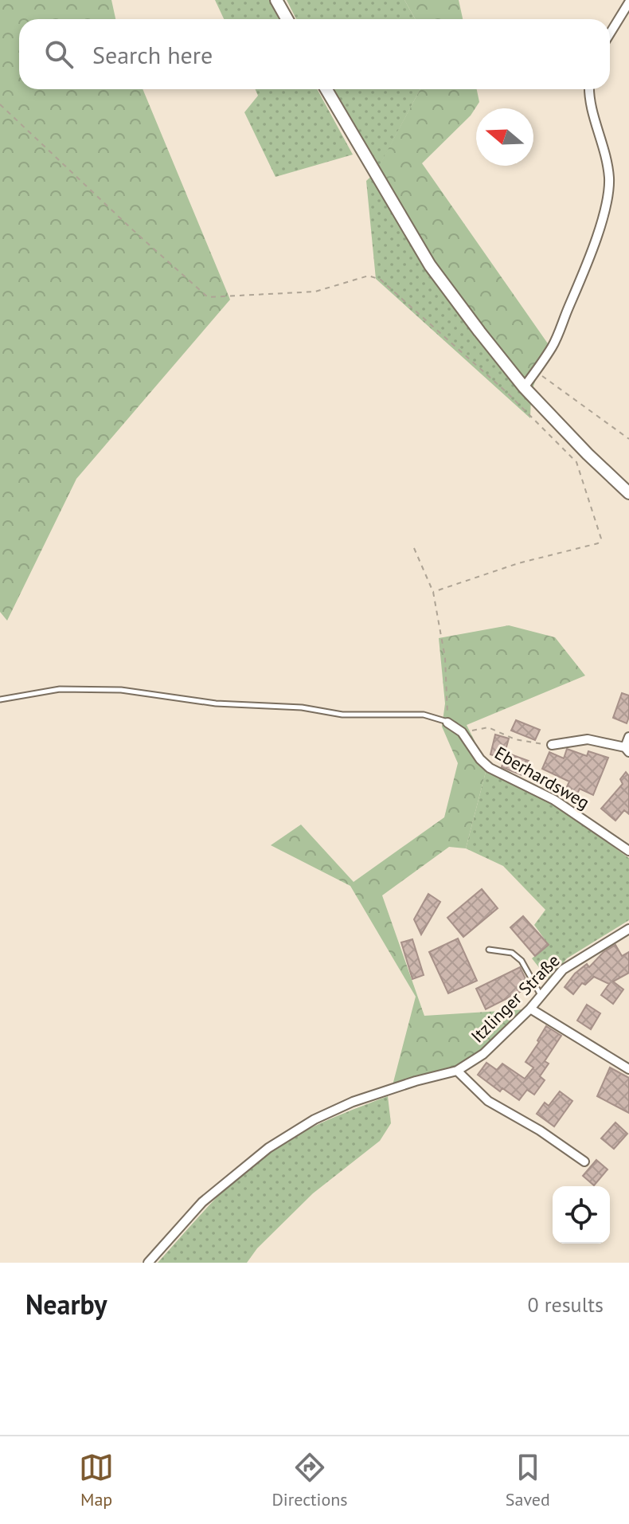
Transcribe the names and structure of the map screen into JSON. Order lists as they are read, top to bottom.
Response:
{
  "streets": {
    "street": ["Eberhardsweg", "Itzlinger Straße"]
  },
  "north": "left",
  "page": {
    "search": "Search here",
    "heading": ["Nearby", "0 results"],
    "nav": ["Map", "Directions", "Saved"]
  }
}
